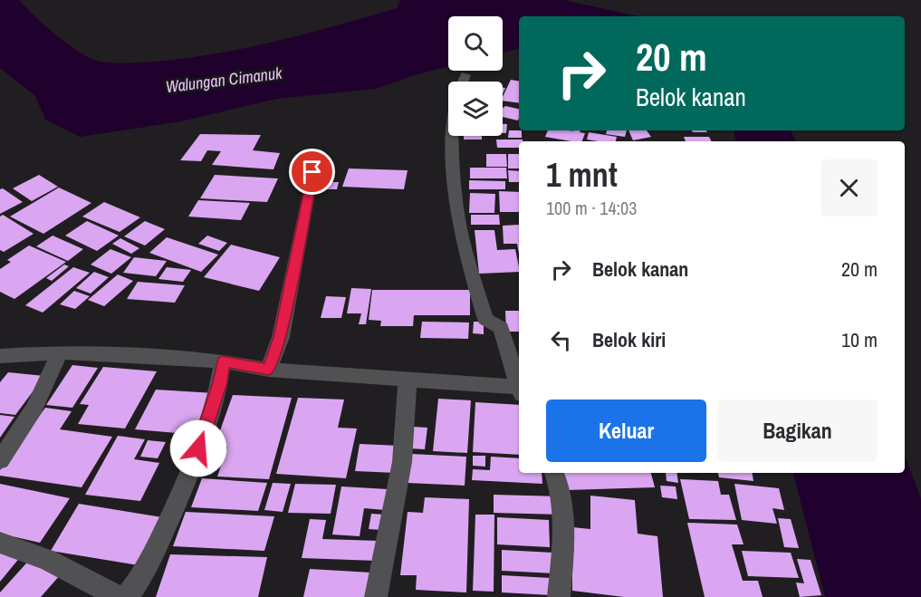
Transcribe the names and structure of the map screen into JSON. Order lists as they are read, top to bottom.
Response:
{
  "water": ["Walungan Cimanuk"],
  "page": {
    "turn": ["20 m", "Belok kanan"],
    "heading": ["1 mnt", "100 m · 14:03"],
    "list": [
      {
        "name": "Belok kanan",
        "value": "20 m"
      },
      {
        "name": "Belok kiri",
        "value": "10 m"
      }
    ],
    "buttons": ["Keluar", "Bagikan"]
  }
}
